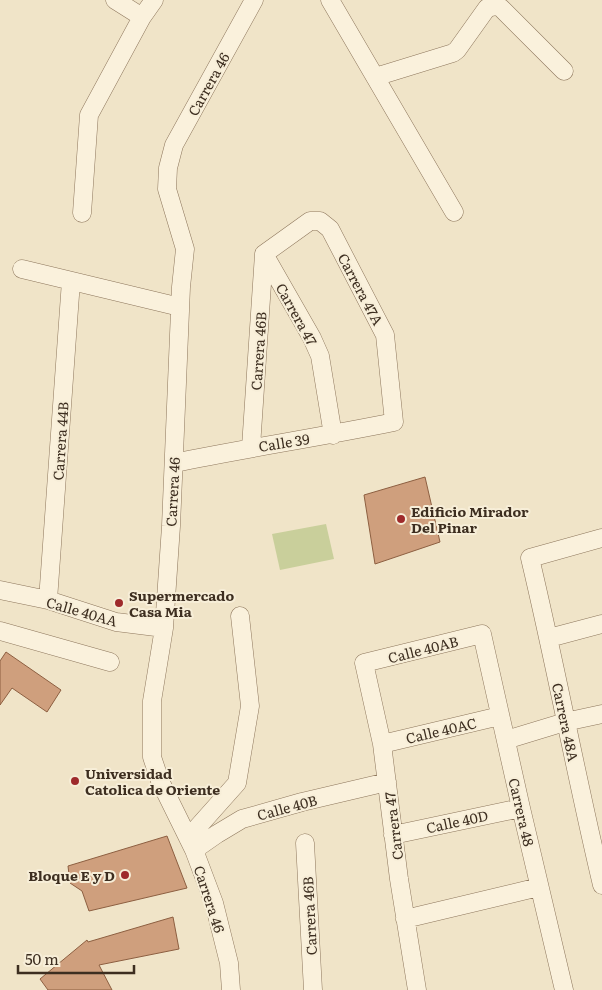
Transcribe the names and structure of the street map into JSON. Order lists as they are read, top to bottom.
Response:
{
  "streets": {
    "street": [
      "Carrera 46",
      "Carrera 47A",
      "Carrera 47",
      "Carrera 46B",
      "Carrera 44B",
      "Calle 39",
      "Calle 40AA",
      "Calle 40AB",
      "Carrera 48A",
      "Calle 40AC",
      "Calle 40B",
      "Carrera 48",
      "Calle 40D"
    ]
  },
  "crossings": [
    ["Carrera 46", "Calle 39"],
    ["Carrera 46", "Calle 40AA"],
    ["Carrera 46", "Calle 40B"],
    ["Carrera 47A", "Carrera 47"],
    ["Carrera 47A", "Carrera 46B"],
    ["Carrera 47A", "Calle 39"],
    ["Carrera 47", "Carrera 46B"],
    ["Carrera 47", "Calle 39"],
    ["Carrera 47", "Calle 40AB"],
    ["Carrera 47", "Calle 40AC"],
    ["Carrera 47", "Calle 40B"],
    ["Carrera 47", "Calle 40D"],
    ["Carrera 46B", "Calle 39"],
    ["Carrera 44B", "Calle 40AA"],
    ["Calle 40AB", "Carrera 48"],
    ["Calle 40AC", "Carrera 48"],
    ["Carrera 48", "Calle 40D"]
  ],
  "places": [
    "Edificio Mirador Del Pinar",
    "Supermercado Casa Mia",
    "Universidad Catolica de Oriente",
    "Bloque E y D"
  ],
  "scale_bar": "50 m"
}
